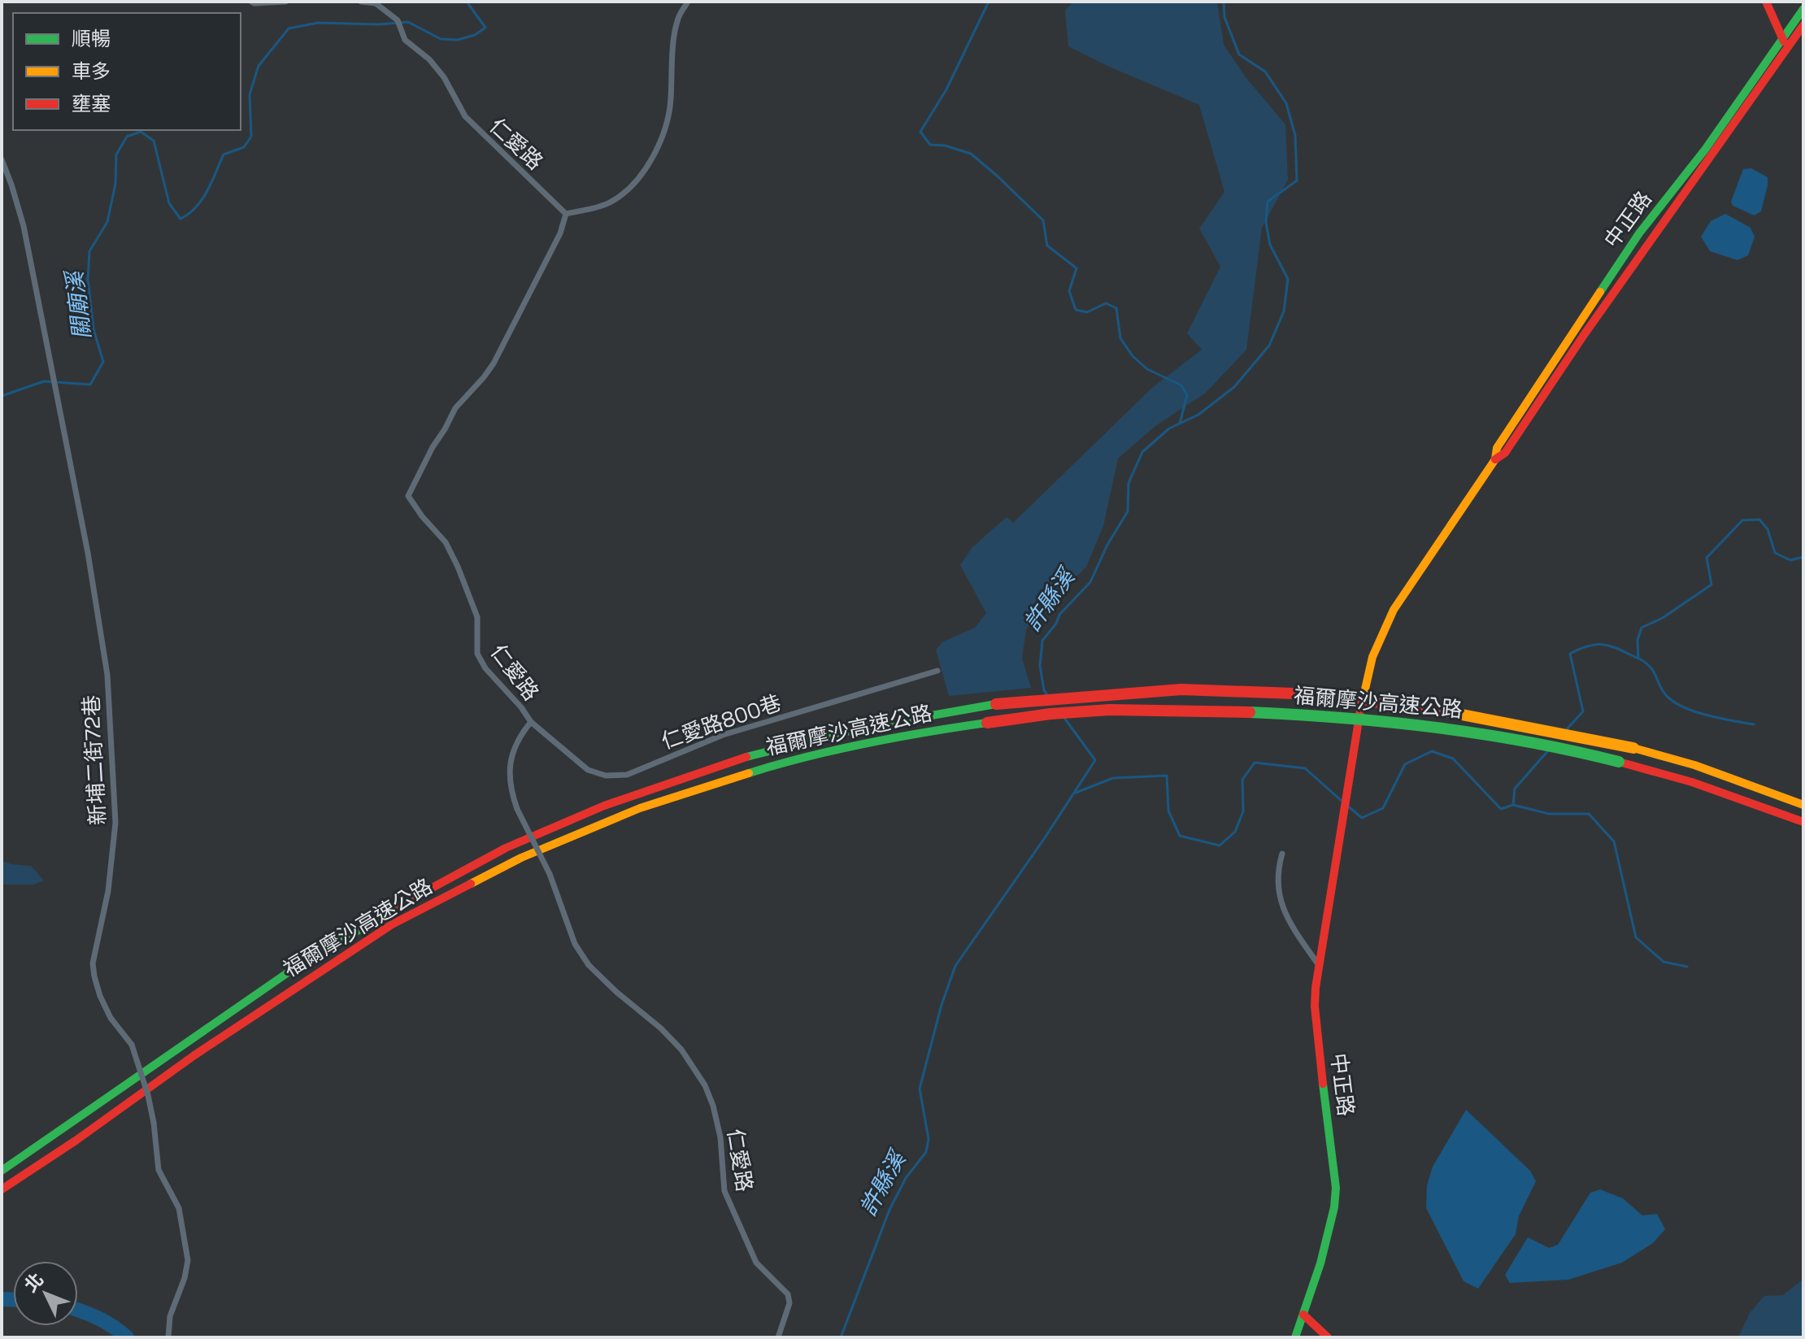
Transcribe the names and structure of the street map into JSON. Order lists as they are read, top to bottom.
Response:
{
  "streets": {
    "main road": ["中正路", "福爾摩沙高速公路"],
    "street": ["仁愛路", "仁愛路800巷", "新埔二街72巷"]
  },
  "crossings": [
    ["仁愛路", "仁愛路800巷"]
  ],
  "water": ["關廟溪", "許縣溪"],
  "legend": ["順暢", "車多", "壅塞"],
  "north": "top left"
}
